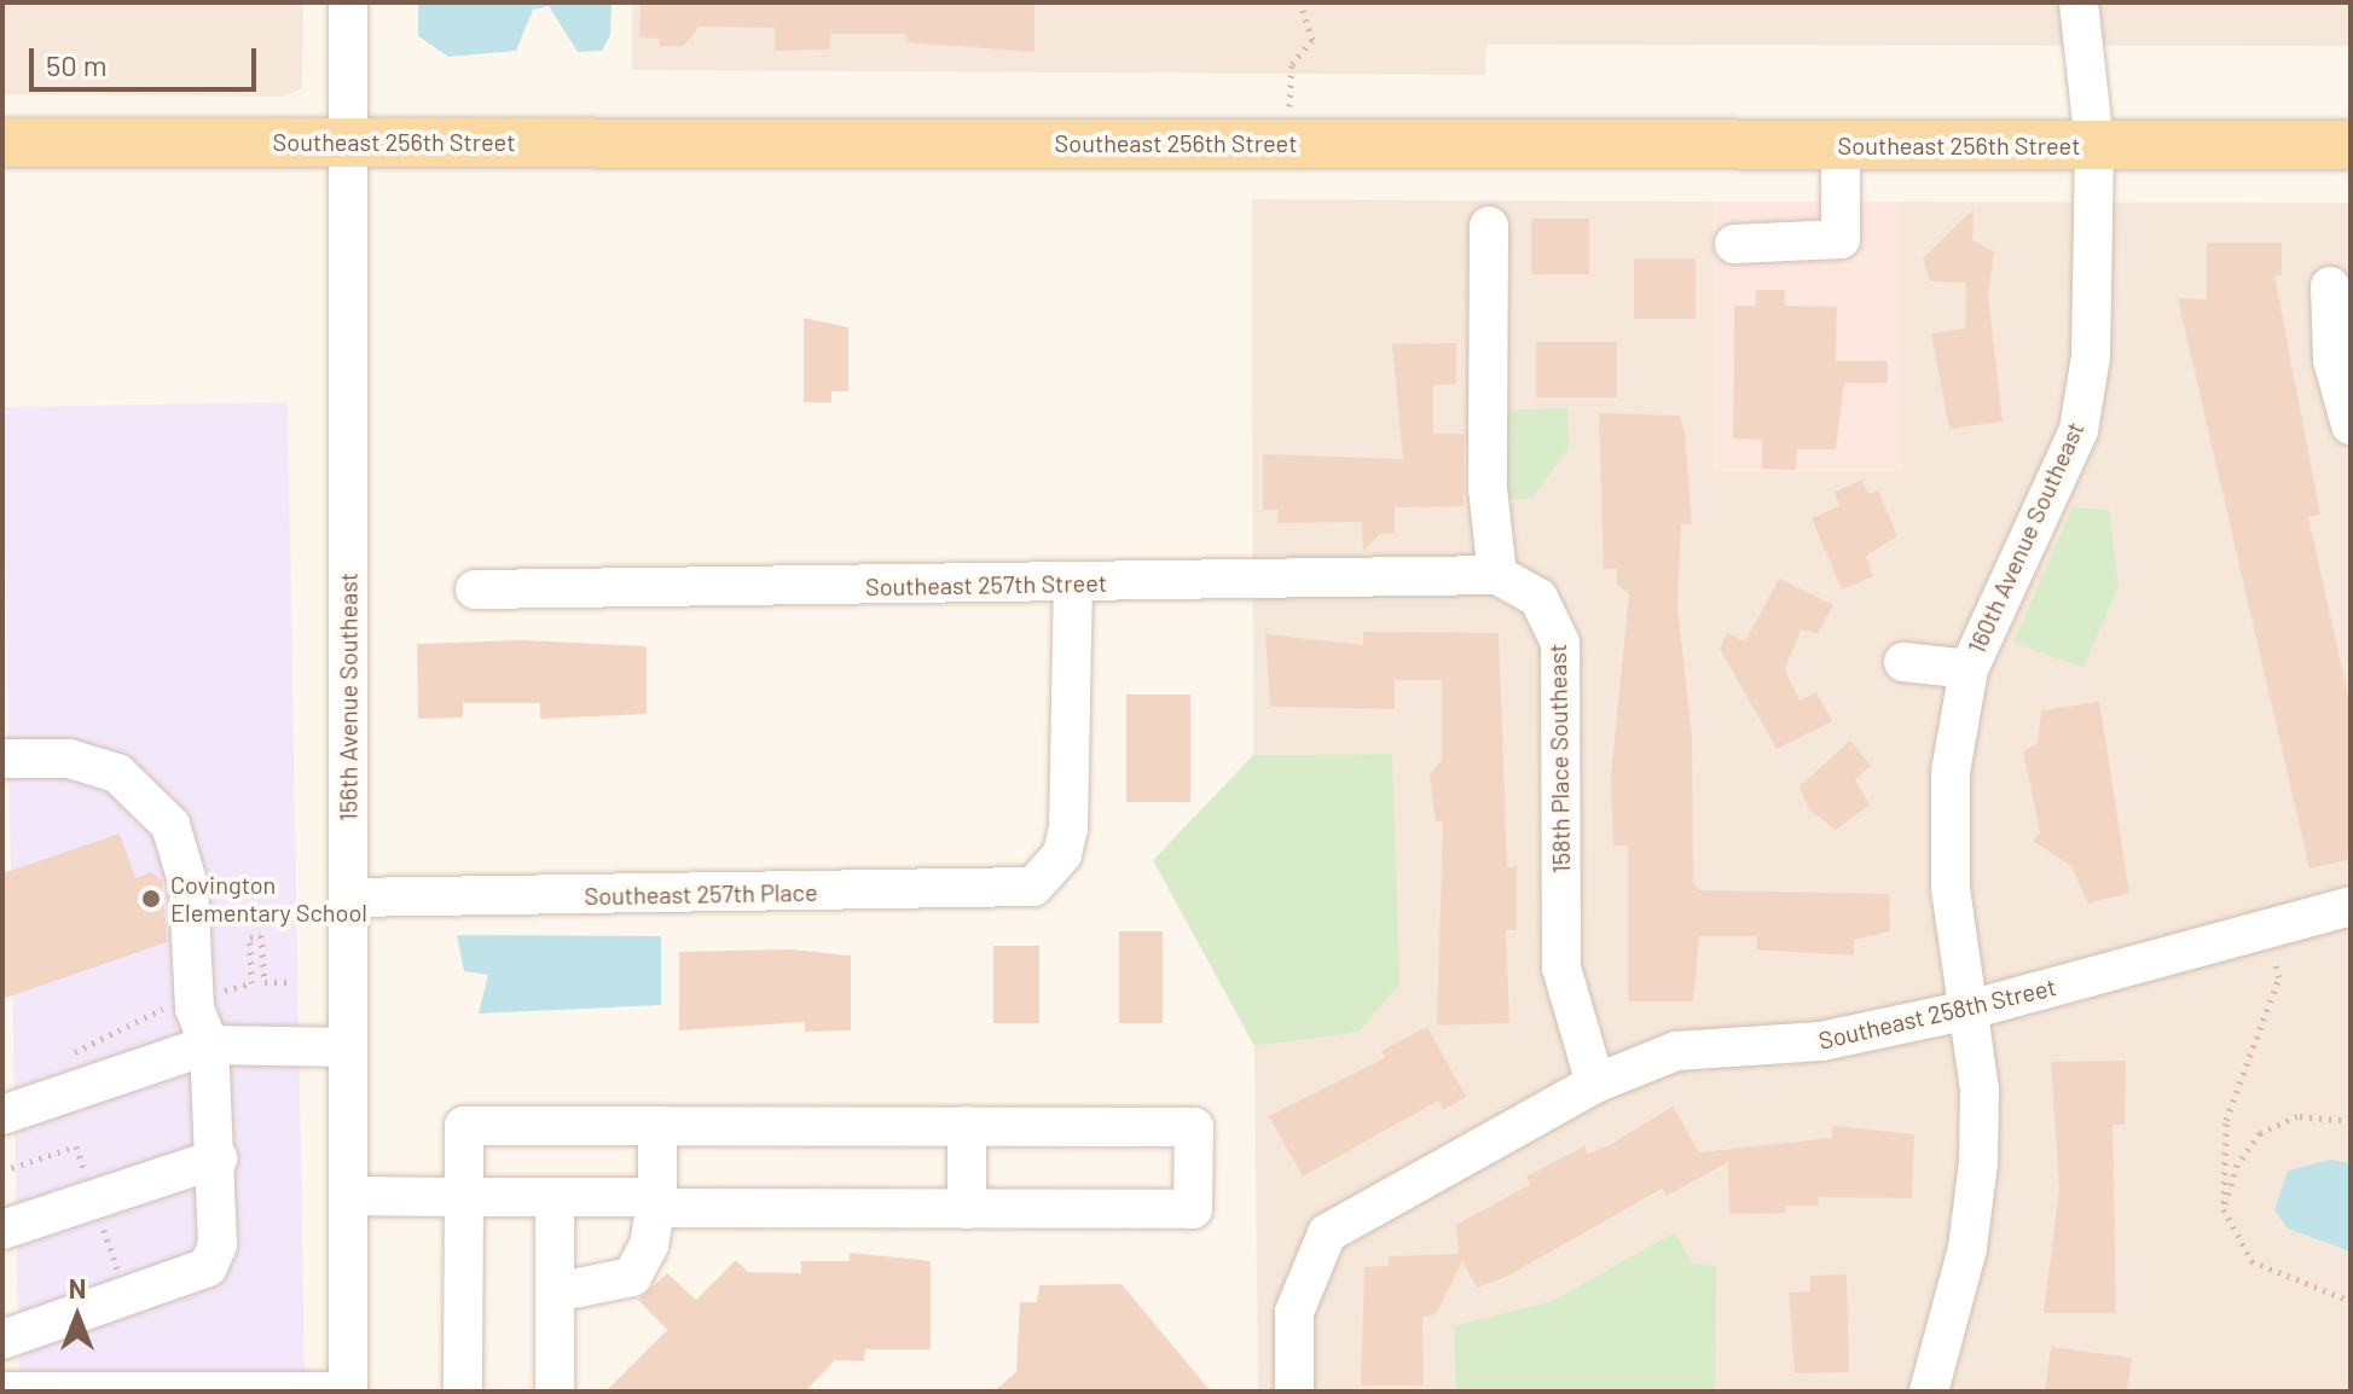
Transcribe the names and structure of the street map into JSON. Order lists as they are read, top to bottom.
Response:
{
  "streets": {
    "main road": ["Southeast 256th Street"],
    "street": [
      "160th Avenue Southeast",
      "Southeast 257th Street",
      "156th Avenue Southeast",
      "158th Place Southeast",
      "Southeast 257th Place",
      "Southeast 258th Street"
    ]
  },
  "crossings": [
    ["Southeast 256th Street", "160th Avenue Southeast"],
    ["Southeast 256th Street", "156th Avenue Southeast"],
    ["160th Avenue Southeast", "Southeast 258th Street"],
    ["Southeast 257th Street", "158th Place Southeast"],
    ["Southeast 257th Street", "Southeast 257th Place"],
    ["156th Avenue Southeast", "Southeast 257th Place"],
    ["158th Place Southeast", "Southeast 258th Street"]
  ],
  "places": ["Covington Elementary School"],
  "scale_bar": "50 m",
  "north": "top"
}
